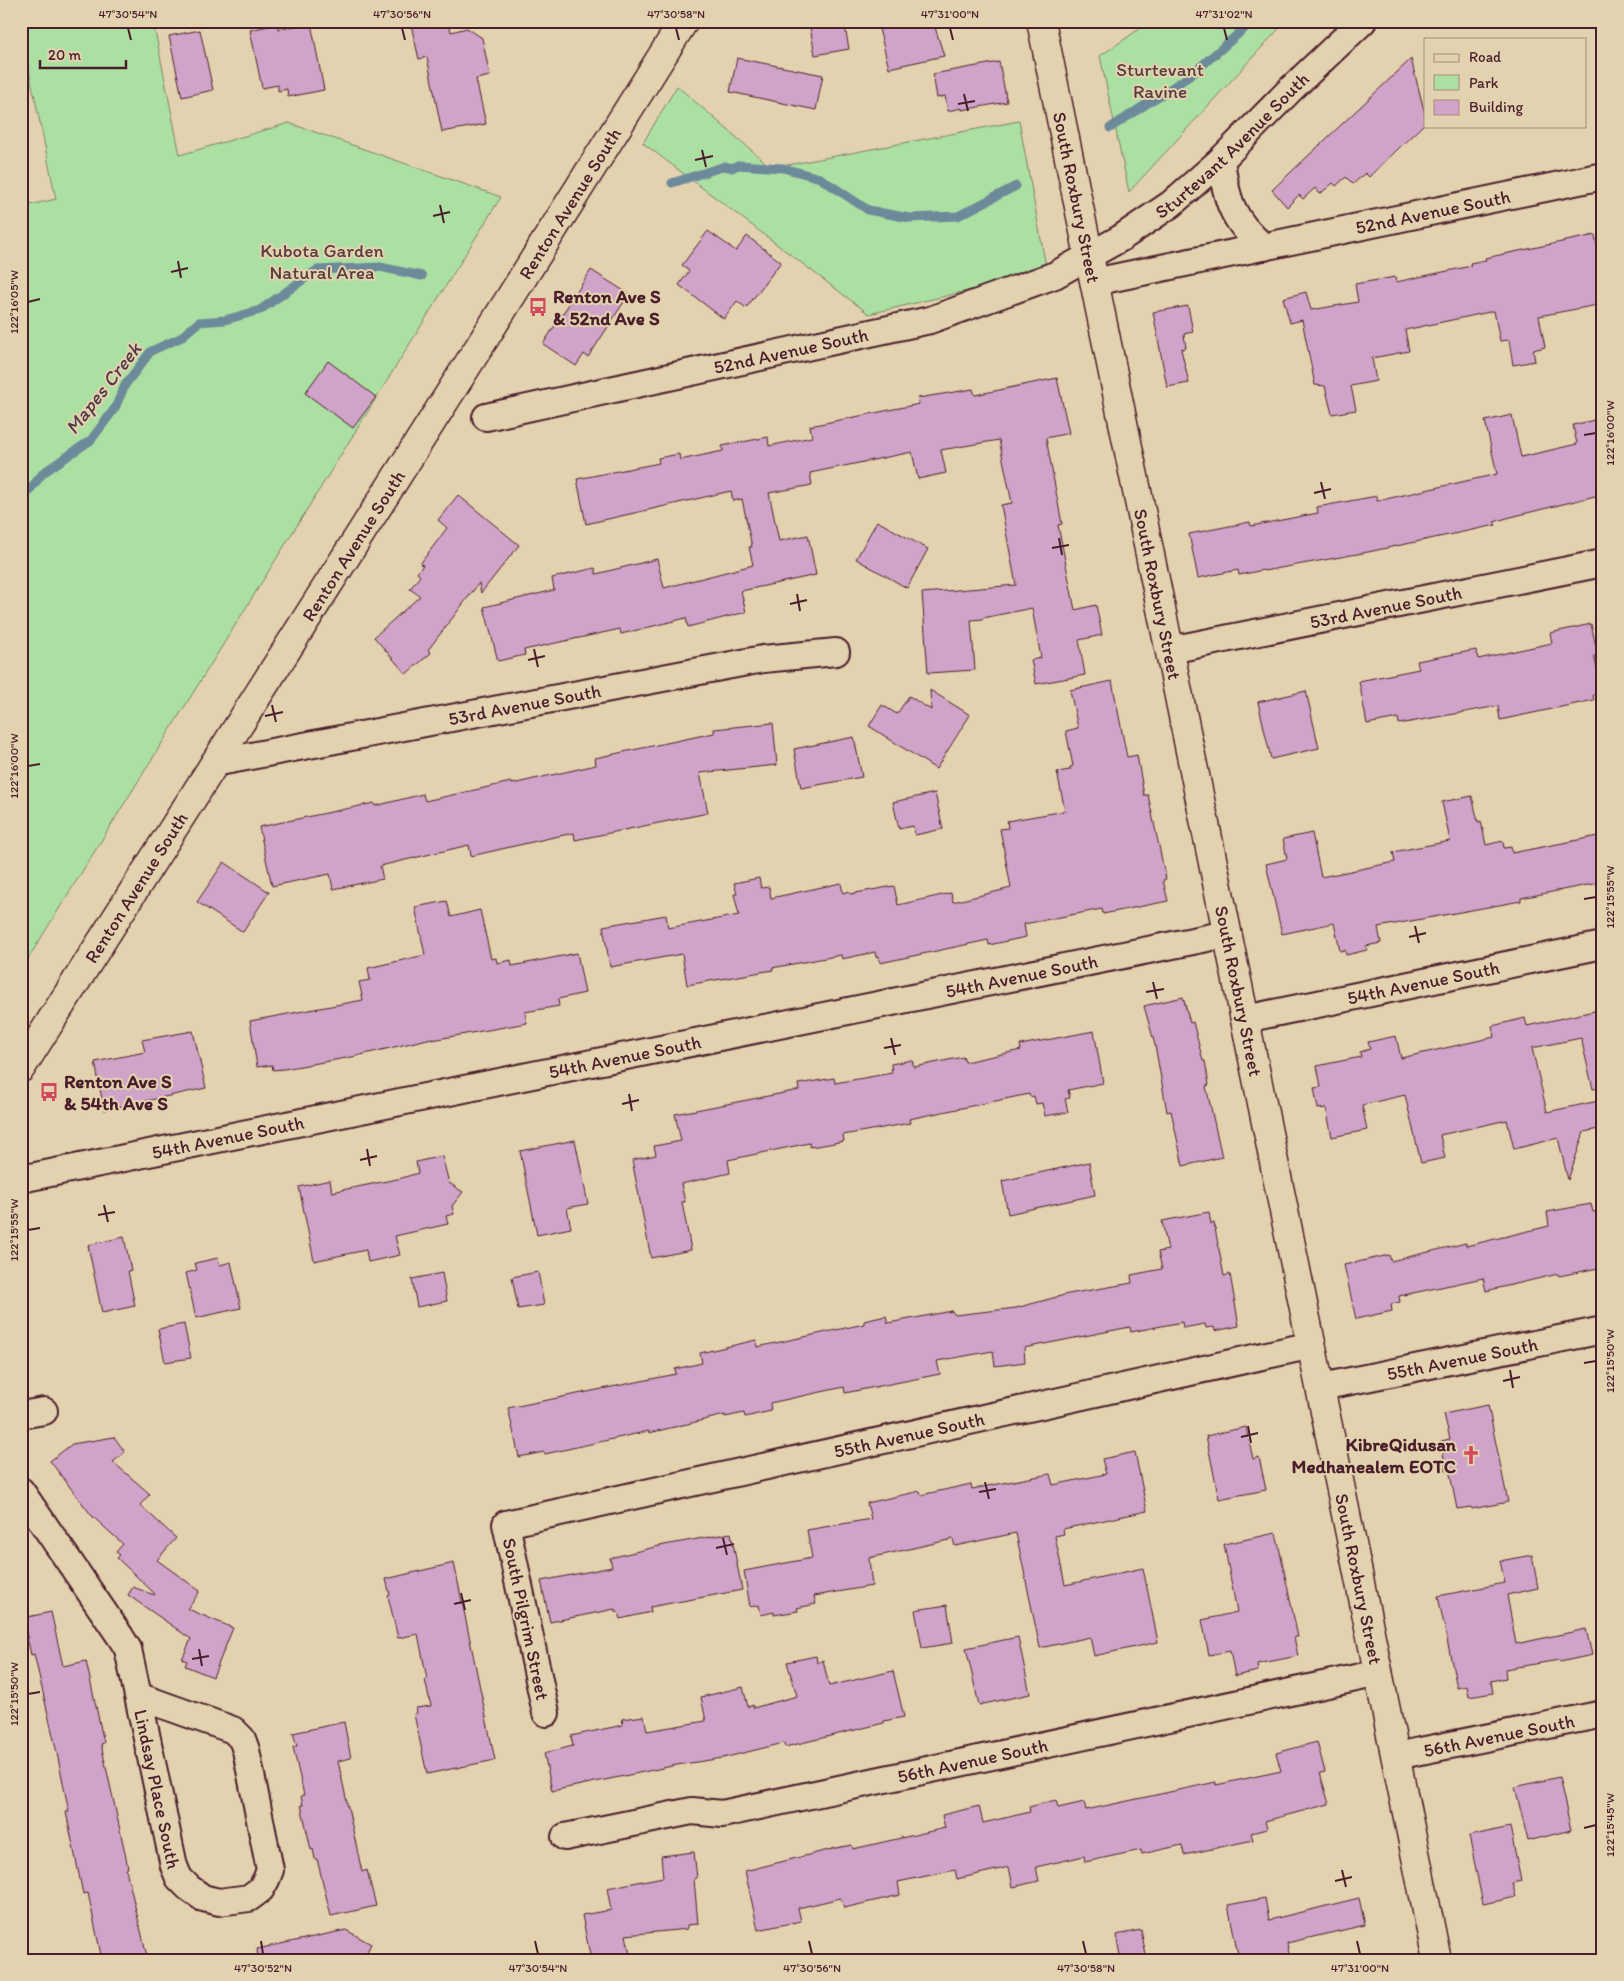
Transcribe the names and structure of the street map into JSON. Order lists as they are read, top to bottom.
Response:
{
  "streets": {
    "street": [
      "Sturtevant Avenue South",
      "South Roxbury Street",
      "Renton Avenue South",
      "52nd Avenue South",
      "53rd Avenue South",
      "54th Avenue South",
      "55th Avenue South",
      "South Pilgrim Street",
      "56th Avenue South",
      "Lindsay Place South"
    ]
  },
  "crossings": [
    ["Sturtevant Avenue South", "South Roxbury Street"],
    ["Sturtevant Avenue South", "52nd Avenue South"],
    ["South Roxbury Street", "52nd Avenue South"],
    ["South Roxbury Street", "53rd Avenue South"],
    ["South Roxbury Street", "54th Avenue South"],
    ["South Roxbury Street", "55th Avenue South"],
    ["South Roxbury Street", "56th Avenue South"],
    ["Renton Avenue South", "53rd Avenue South"],
    ["55th Avenue South", "South Pilgrim Street"]
  ],
  "water": ["Mapes Creek"],
  "parks": ["Sturtevant Ravine", "Kubota Garden Natural Area"],
  "places": {
    "bus stop": ["Renton Ave S & 52nd Ave S", "Renton Ave S & 54th Ave S"],
    "church": ["KibreQidusan Medhanealem EOTC"]
  },
  "legend": ["Road", "Park", "Building"],
  "scale_bar": "20 m",
  "coordinates": [
    "47°30'54\"N",
    "47°30'56\"N",
    "47°30'58\"N",
    "47°31'00\"N",
    "47°31'02\"N",
    "122°16'05\"W",
    "122°16'00\"W",
    "122°15'55\"W",
    "122°15'50\"W",
    "122°15'45\"W",
    "47°30'52\"N"
  ]
}
